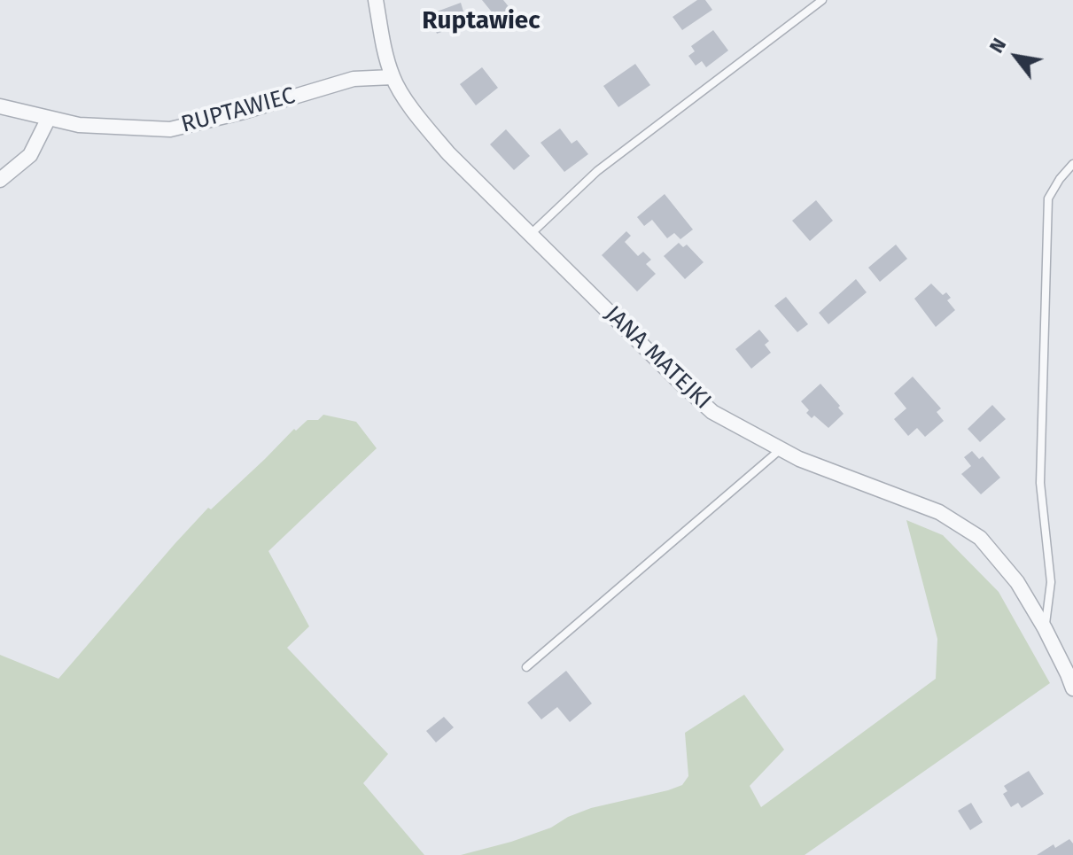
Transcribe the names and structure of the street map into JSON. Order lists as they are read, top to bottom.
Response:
{
  "streets": {
    "street": ["RUPTAWIEC", "JANA MATEJKI"]
  },
  "crossings": [
    ["RUPTAWIEC", "JANA MATEJKI"]
  ],
  "districts": ["Ruptawiec"],
  "north": "top left"
}
